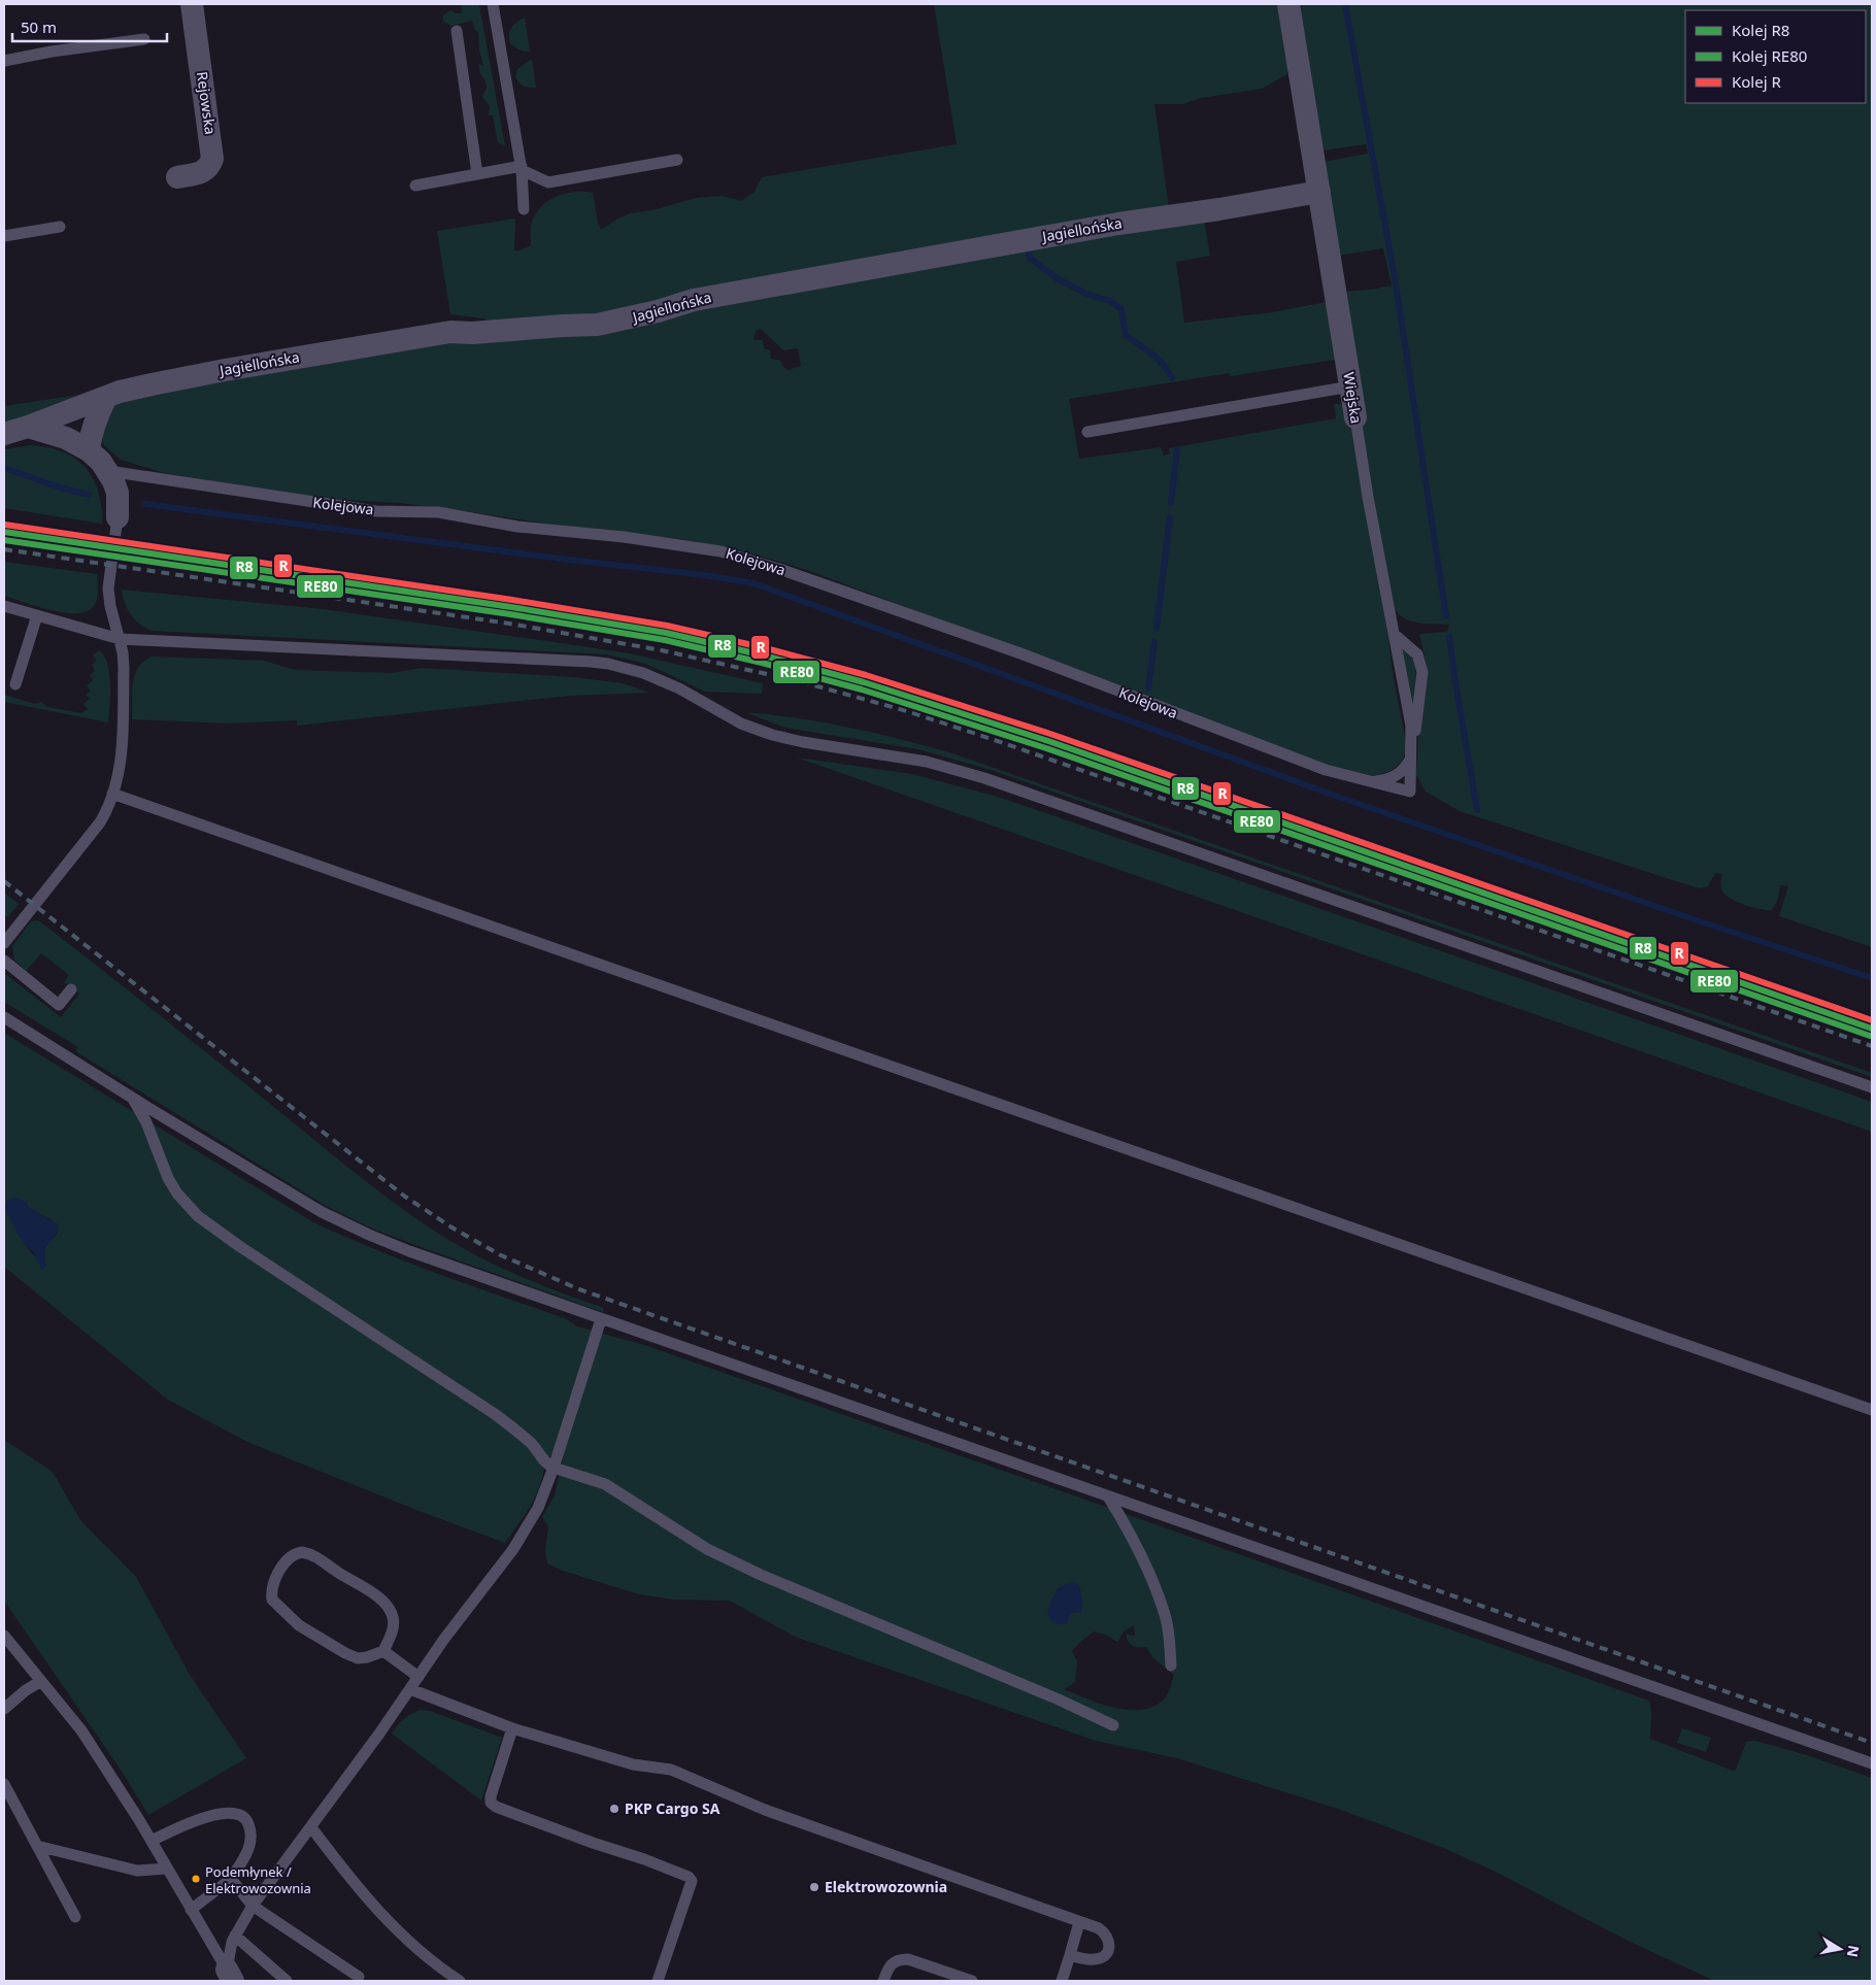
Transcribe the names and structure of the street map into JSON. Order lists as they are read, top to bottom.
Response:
{
  "streets": {
    "street": ["Rejowska", "Jagiellońska", "Wiejska"],
    "lane": ["Kolejowa"]
  },
  "crossings": [
    ["Jagiellońska", "Wiejska"],
    ["Wiejska", "Kolejowa"]
  ],
  "places": ["PKP Cargo SA", "Podemłynek / Elektrowozownia", "Elektrowozownia"],
  "lines": ["rail line R", "rail line R8", "rail line RE80"],
  "legend": ["Kolej R8", "Kolej RE80", "Kolej R"],
  "scale_bar": "50 m",
  "north": "right"
}
